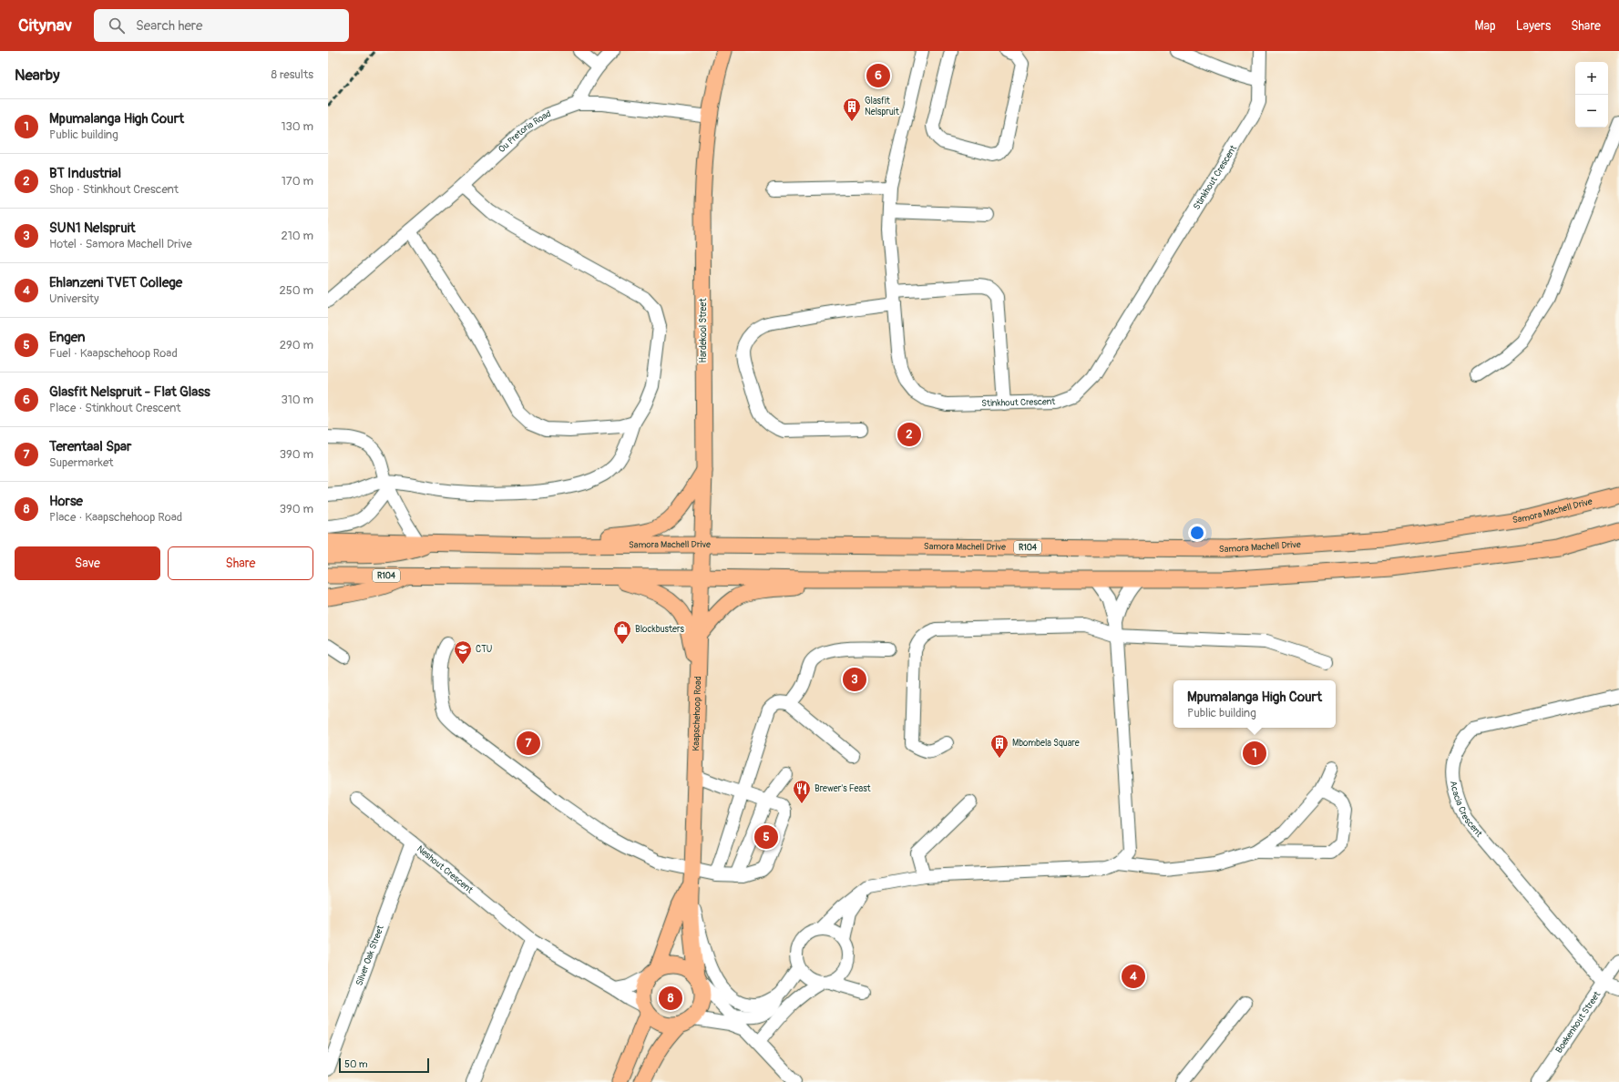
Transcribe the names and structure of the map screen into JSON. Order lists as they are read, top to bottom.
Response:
{
  "streets": {
    "main road": [
      "Hardekool Street",
      "Samora Machell Drive",
      "R104",
      "Kaapschehoop Road"
    ],
    "street": [
      "Ou Pretoria Road",
      "Stinkhout Crescent",
      "Acacia Crescent",
      "Neshout Crescent",
      "Silver Oak Street",
      "Boekenhout Street"
    ]
  },
  "crossings": [
    ["Ou Pretoria Road", "Hardekool Street"],
    ["Hardekool Street", "Samora Machell Drive"],
    ["Hardekool Street", "Kaapschehoop Road"],
    ["Samora Machell Drive", "Kaapschehoop Road"],
    ["R104", "Kaapschehoop Road"],
    ["Kaapschehoop Road", "Neshout Crescent"],
    ["Acacia Crescent", "Boekenhout Street"],
    ["Neshout Crescent", "Silver Oak Street"]
  ],
  "places": {
    "building": ["Glasfit Nelspruit", "Mbombela Square"],
    "shop": ["Blockbusters"],
    "school or university": ["CTU"],
    "restaurant": ["Brewer's Feast"]
  },
  "scale_bar": "50 m",
  "page": {
    "header": "Citynav",
    "search": "Search here",
    "nav": ["Map", "Layers", "Share"],
    "heading": ["Nearby", "8 results"],
    "map_buttons": ["+", "−"],
    "pins": [
      "6",
      "2",
      "3",
      "7",
      "1",
      "5",
      "4",
      "8"
    ],
    "list": [
      {
        "mark": "1",
        "name": "Mpumalanga High Court",
        "note": "Public building",
        "value": "130 m"
      },
      {
        "mark": "2",
        "name": "BT Industrial",
        "note": "Shop · Stinkhout Crescent",
        "value": "170 m"
      },
      {
        "mark": "3",
        "name": "SUN1 Nelspruit",
        "note": "Hotel · Samora Machell Drive",
        "value": "210 m"
      },
      {
        "mark": "4",
        "name": "Ehlanzeni TVET College",
        "note": "University",
        "value": "250 m"
      },
      {
        "mark": "5",
        "name": "Engen",
        "note": "Fuel · Kaapschehoop Road",
        "value": "290 m"
      },
      {
        "mark": "6",
        "name": "Glasfit Nelspruit - Flat Glass",
        "note": "Place · Stinkhout Crescent",
        "value": "310 m"
      },
      {
        "mark": "7",
        "name": "Terentaal Spar",
        "note": "Supermarket",
        "value": "390 m"
      },
      {
        "mark": "8",
        "name": "Horse",
        "note": "Place · Kaapschehoop Road",
        "value": "390 m"
      }
    ],
    "buttons": ["Save", "Share"],
    "popup": ["Mpumalanga High Court", "Public building"],
    "scale": "50 m"
  }
}
